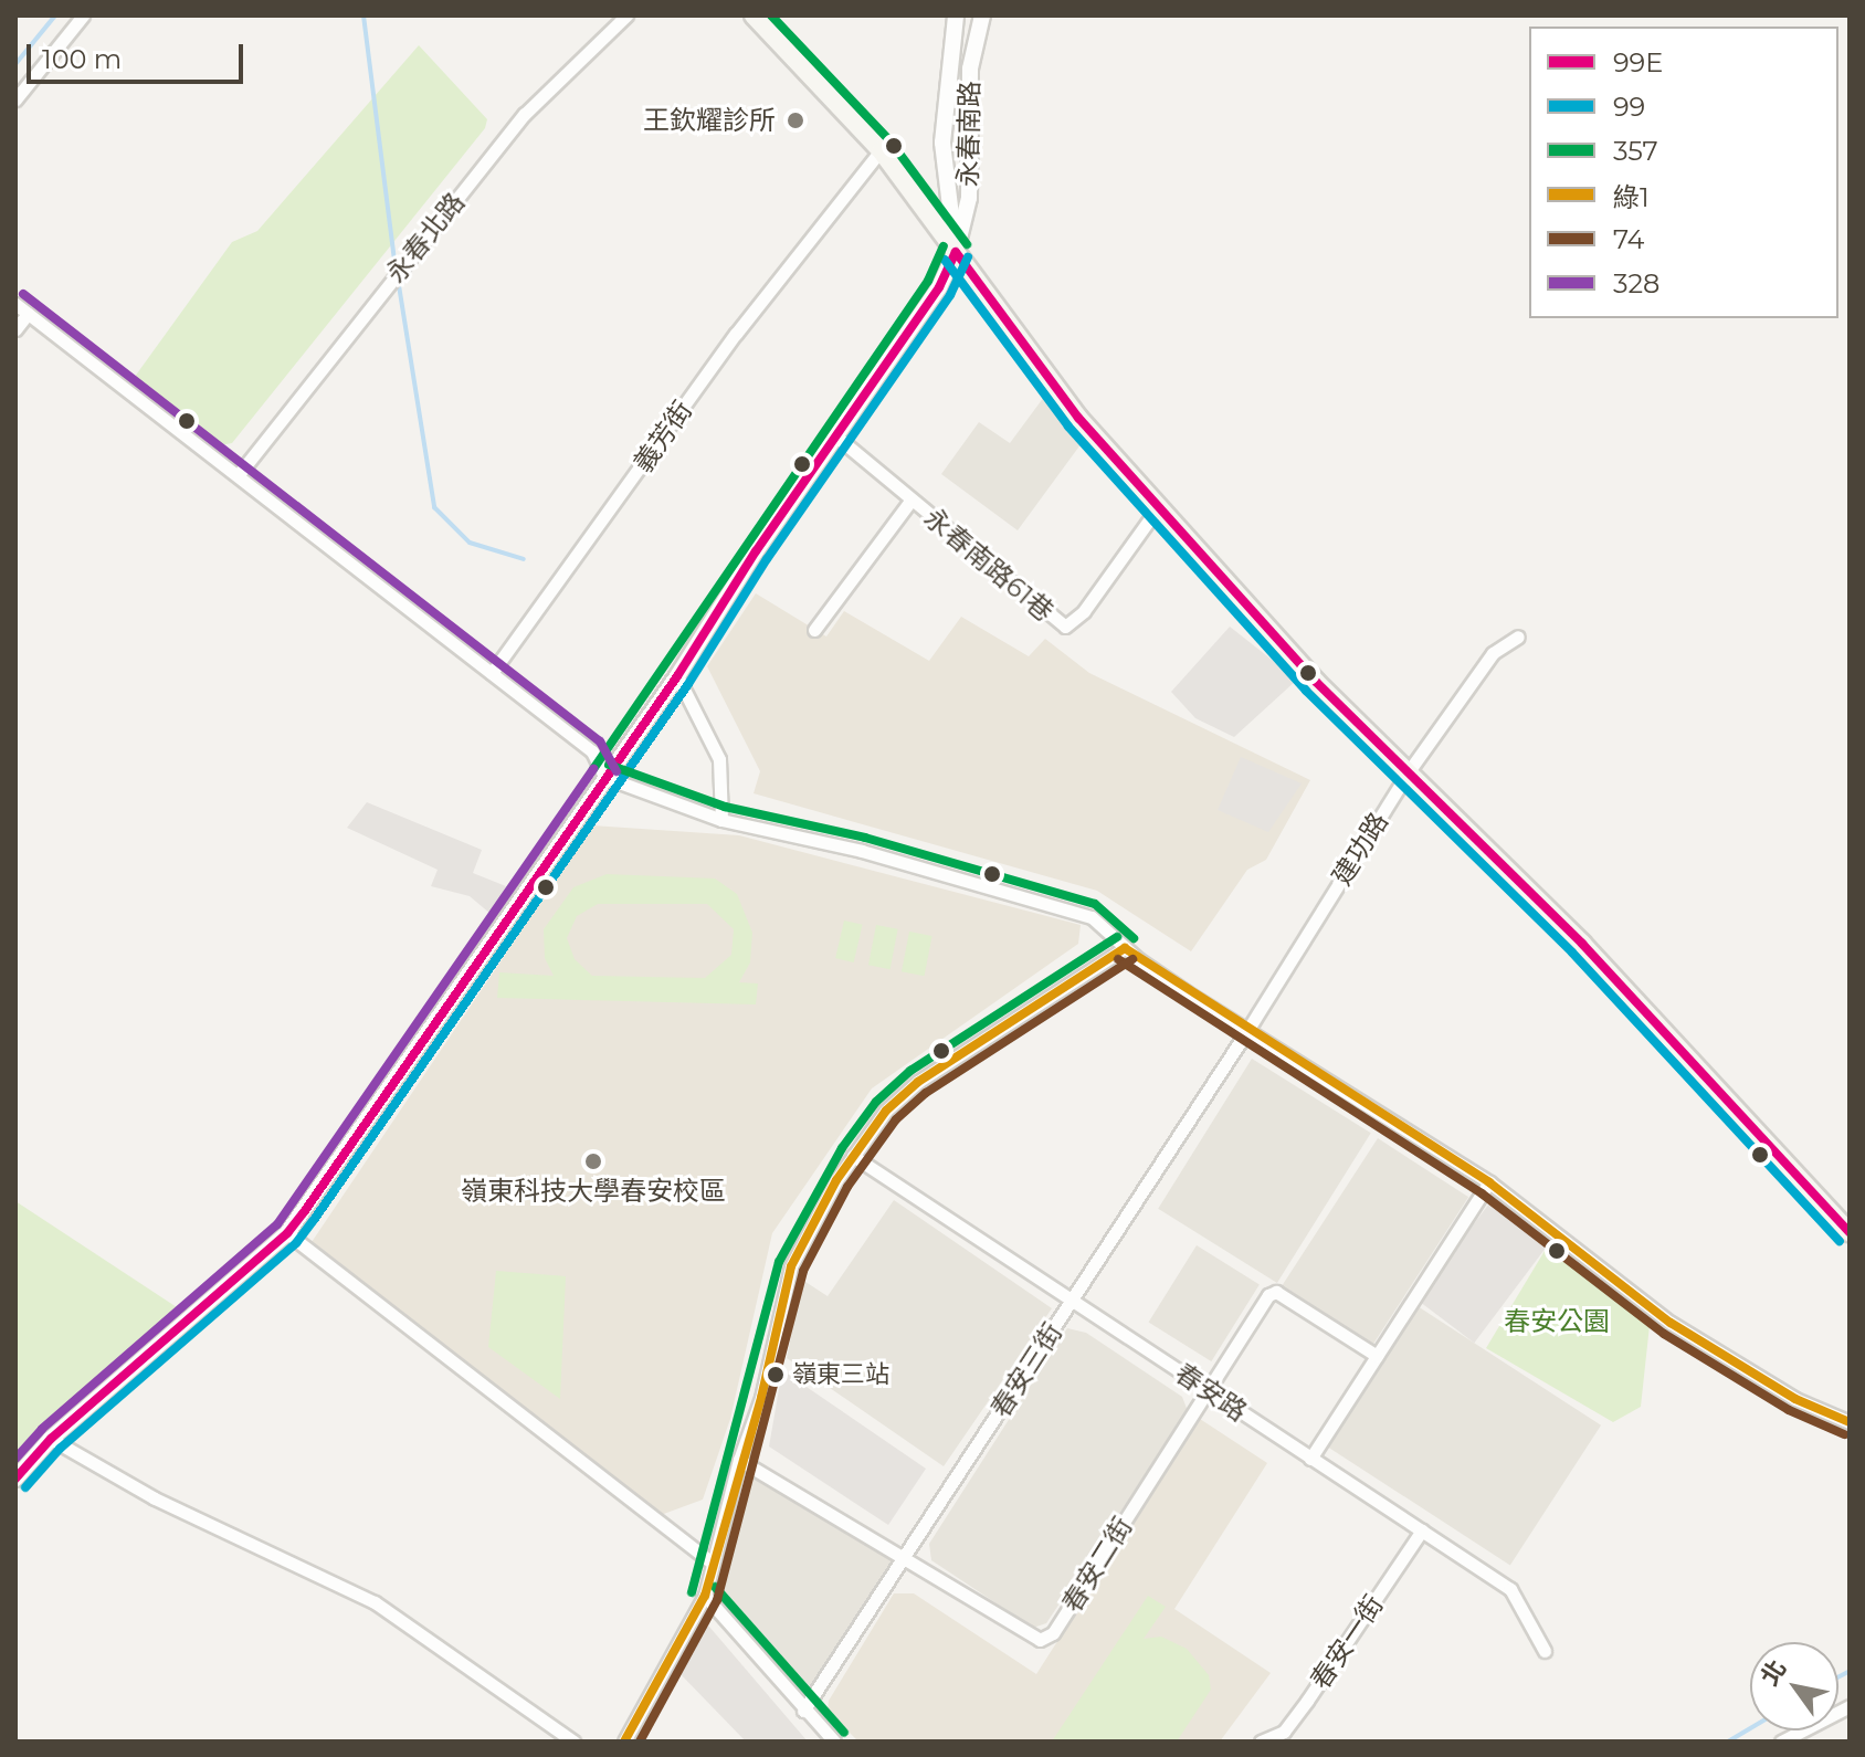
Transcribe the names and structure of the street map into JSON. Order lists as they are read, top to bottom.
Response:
{
  "streets": {
    "street": [
      "永春南路",
      "永春北路",
      "義芳街",
      "永春南路61巷",
      "建功路",
      "春安三街",
      "春安路",
      "春安二街",
      "春安一街"
    ]
  },
  "crossings": [
    ["永春南路", "永春南路61巷"],
    ["建功路", "春安三街"],
    ["春安三街", "春安路"],
    ["春安三街", "春安二街"],
    ["春安路", "春安二街"],
    ["春安路", "春安一街"]
  ],
  "parks": ["春安公園"],
  "places": ["王欽耀診所", "嶺東科技大學春安校區", "嶺東三站"],
  "lines": [
    "transit line 357",
    "transit line 99E",
    "transit line 99",
    "transit line 328",
    "transit line 綠1",
    "transit line 74"
  ],
  "legend": [
    "99E",
    "99",
    "357",
    "綠1",
    "74",
    "328"
  ],
  "scale_bar": "100 m",
  "north": "top left"
}
